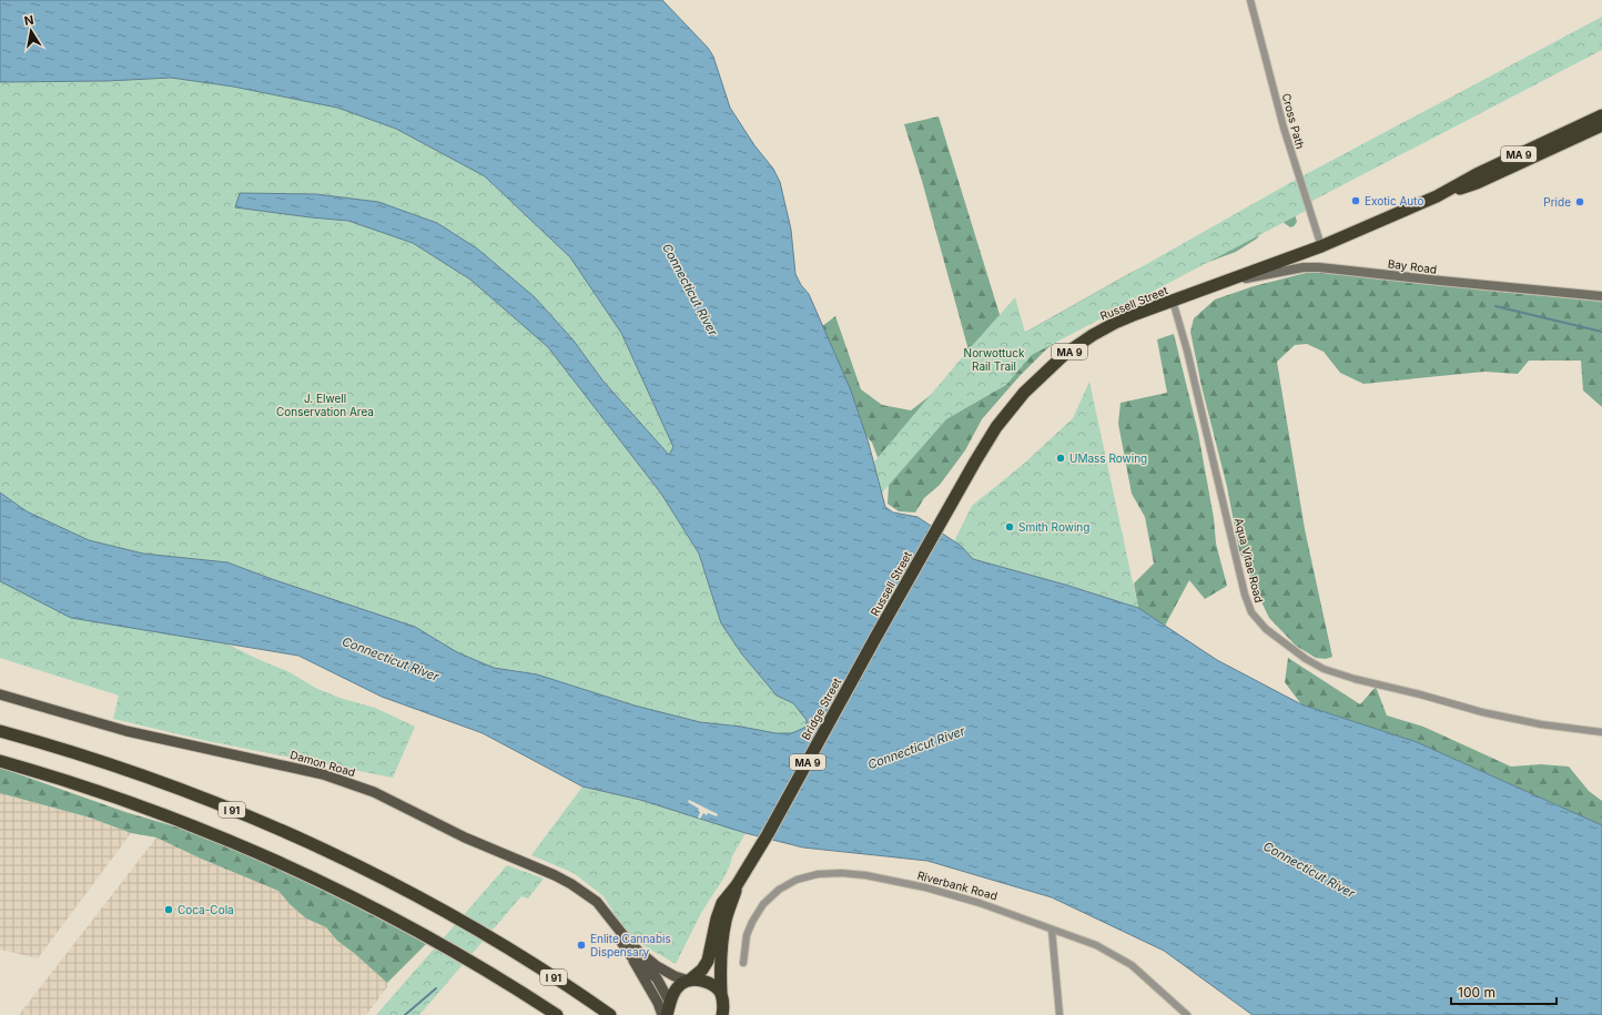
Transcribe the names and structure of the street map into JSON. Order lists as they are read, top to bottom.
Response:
{
  "streets": {
    "highway": [
      "MA 9",
      "Russell Street",
      "Bridge Street",
      "I 91"
    ],
    "main road": ["Bay Road", "Damon Road"],
    "street": ["Cross Path", "Aqua Vitae Road", "Riverbank Road"]
  },
  "crossings": [
    ["Cross Path", "Russell Street"],
    ["Bay Road", "Russell Street"],
    ["Russell Street", "Aqua Vitae Road"],
    ["Russell Street", "Bridge Street"],
    ["Bridge Street", "Damon Road"]
  ],
  "water": ["Connecticut River"],
  "parks": ["Norwottuck Rail Trail", "J. Elwell Conservation Area"],
  "places": [
    "Exotic Auto",
    "Pride",
    "UMass Rowing",
    "Smith Rowing",
    "Coca-Cola",
    "Enlite Cannabis Dispensary"
  ],
  "scale_bar": "100 m",
  "north": "top"
}
